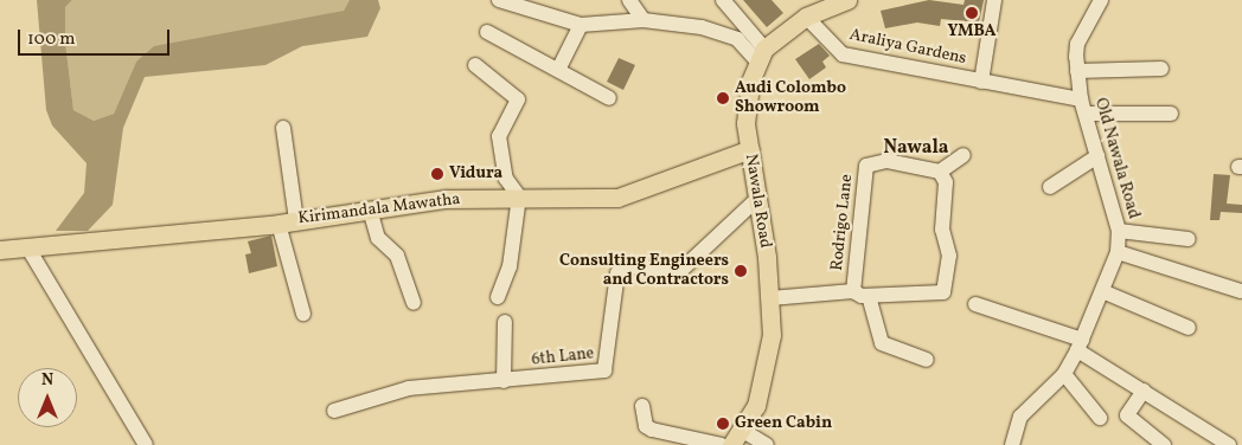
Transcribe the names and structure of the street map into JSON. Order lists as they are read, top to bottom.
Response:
{
  "streets": {
    "main road": ["Nawala Road", "Kirimandala Mawatha"],
    "street": [
      "Araliya Gardens",
      "Old Nawala Road",
      "Rodrigo Lane",
      "6th Lane"
    ]
  },
  "crossings": [
    ["Araliya Gardens", "Old Nawala Road"],
    ["Nawala Road", "Kirimandala Mawatha"],
    ["Nawala Road", "Rodrigo Lane"],
    ["Nawala Road", "6th Lane"]
  ],
  "districts": ["Nawala"],
  "places": [
    "YMBA",
    "Audi Colombo Showroom",
    "Vidura",
    "Consulting Engineers and Contractors",
    "Green Cabin"
  ],
  "scale_bar": "100 m",
  "north": "top"
}
